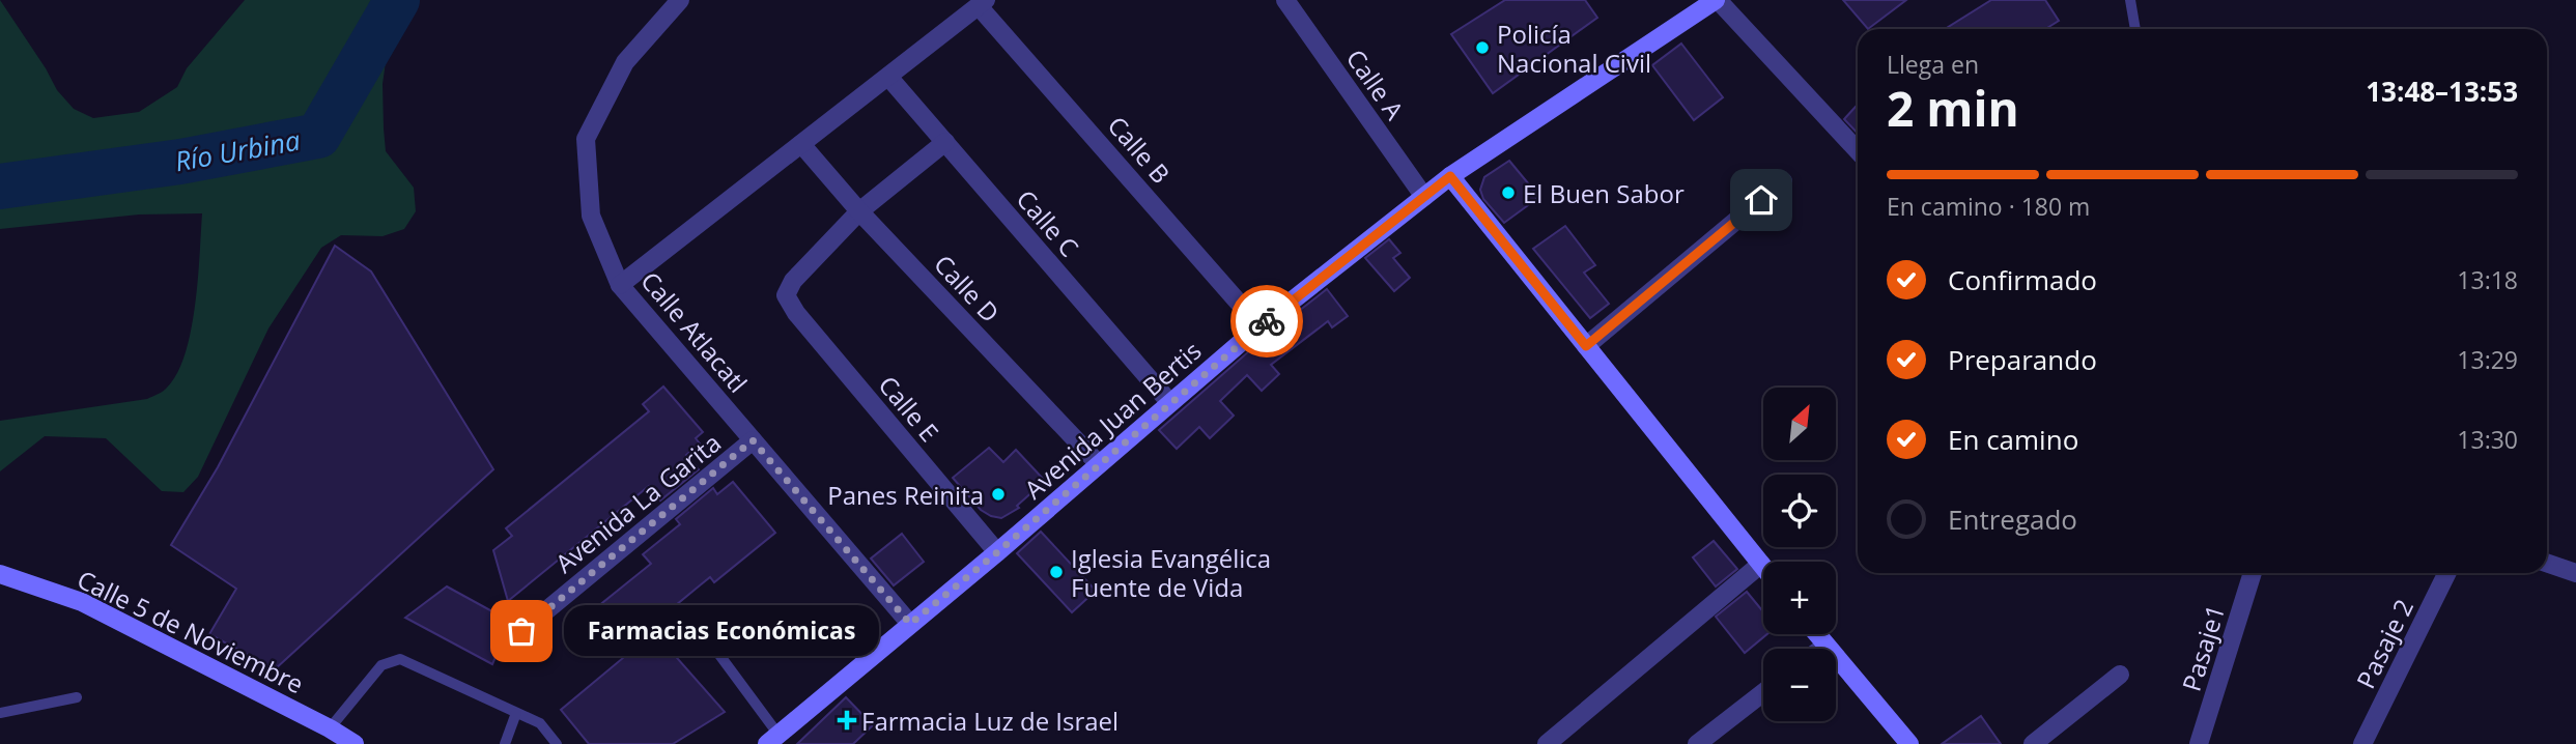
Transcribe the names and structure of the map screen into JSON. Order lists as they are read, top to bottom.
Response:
{
  "streets": {
    "main road": ["Avenida Juan Bertis", "Calle 5 de Noviembre"],
    "street": [
      "Calle A",
      "Calle B",
      "Calle C",
      "Calle D",
      "Calle Atlacatl",
      "Calle E",
      "Avenida La Garita",
      "Pasaje 2",
      "Pasaje1"
    ]
  },
  "crossings": [
    ["Calle A", "Avenida Juan Bertis"],
    ["Calle B", "Avenida Juan Bertis"],
    ["Calle C", "Avenida Juan Bertis"],
    ["Calle D", "Calle E"],
    ["Calle D", "Avenida Juan Bertis"],
    ["Calle Atlacatl", "Avenida Juan Bertis"],
    ["Calle Atlacatl", "Avenida La Garita"],
    ["Calle E", "Avenida Juan Bertis"]
  ],
  "water": ["Río Urbina"],
  "places": {
    "other": [
      "Policía Nacional Civil",
      "El Buen Sabor",
      "Panes Reinita",
      "Iglesia Evangélica Fuente de Vida",
      "Farmacias Económicas"
    ],
    "health": ["Farmacia Luz de Israel"]
  },
  "north": "top right",
  "page": {
    "heading": ["2 min", "Llega en", "13:48–13:53"],
    "bar": "En camino · 180 m",
    "list": [
      ["Confirmado", "13:18"],
      ["Preparando", "13:29"],
      ["En camino", "13:30"],
      "Entregado"
    ],
    "map_buttons": ["+", "−"],
    "bubble": "Farmacias Económicas"
  }
}
